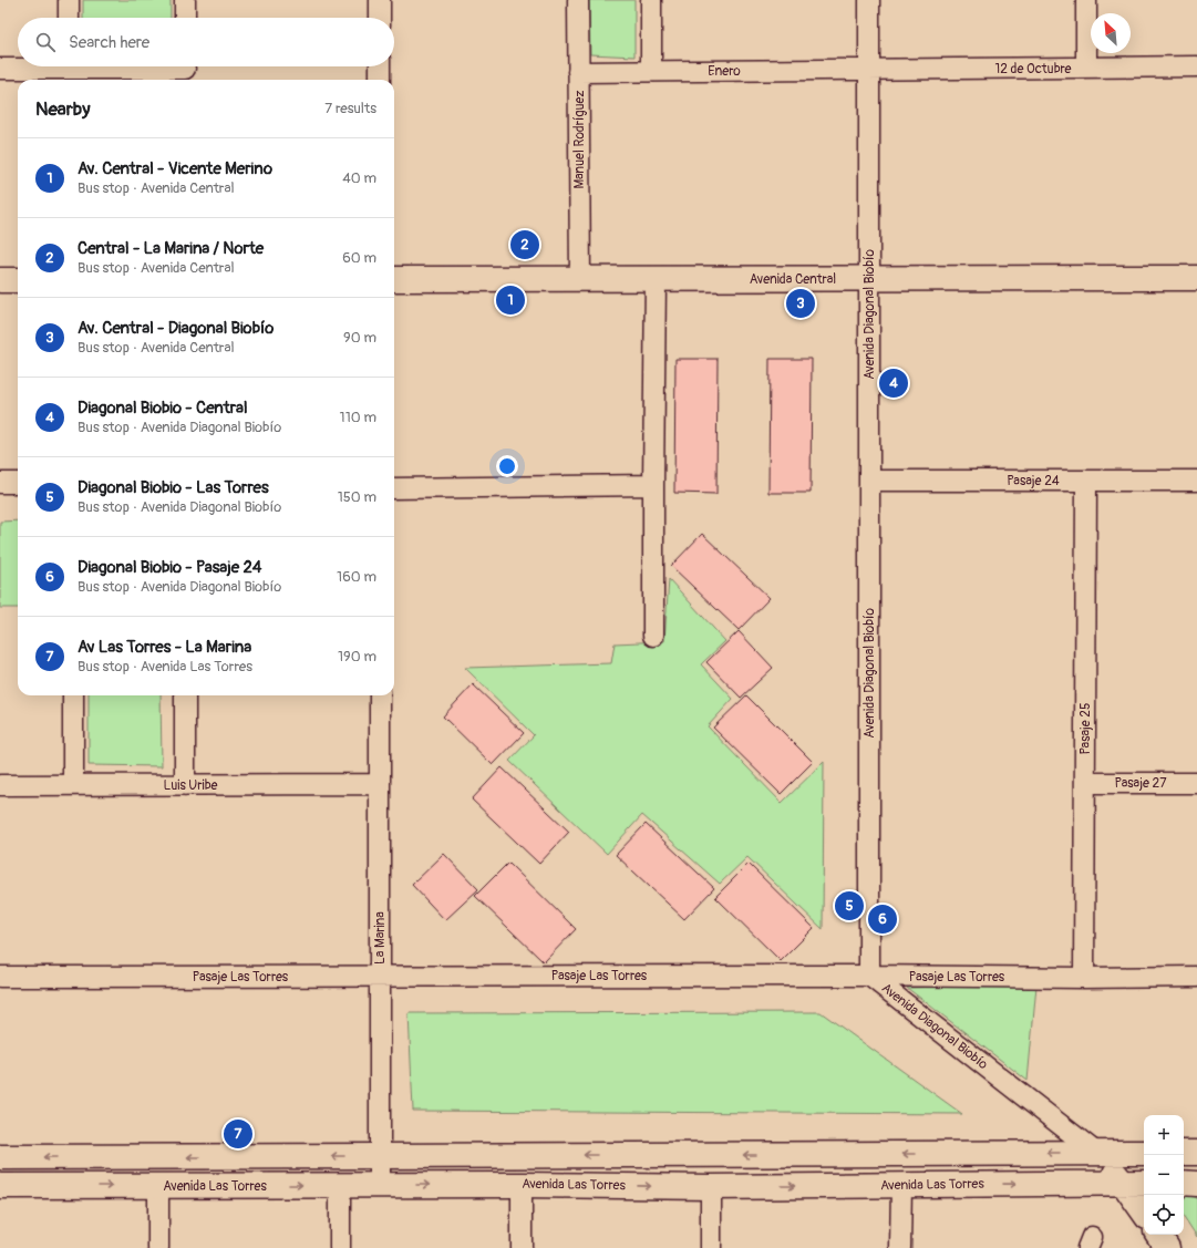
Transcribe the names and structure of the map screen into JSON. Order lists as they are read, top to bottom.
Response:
{
  "streets": {
    "street": [
      "12 de Octubre",
      "Enero",
      "Manuel Rodríguez",
      "Avenida Central",
      "Avenida Diagonal Biobío",
      "Pasaje 24",
      "Pasaje 25",
      "Pasaje 27",
      "Luis Uribe",
      "La Marina",
      "Pasaje Las Torres",
      "Avenida Las Torres"
    ]
  },
  "crossings": [
    ["12 de Octubre", "Enero"],
    ["12 de Octubre", "Avenida Diagonal Biobío"],
    ["Enero", "Manuel Rodríguez"],
    ["Enero", "Avenida Diagonal Biobío"],
    ["Manuel Rodríguez", "Avenida Central"],
    ["Avenida Central", "Avenida Diagonal Biobío"],
    ["Avenida Diagonal Biobío", "Pasaje 24"],
    ["Avenida Diagonal Biobío", "Pasaje Las Torres"],
    ["Avenida Diagonal Biobío", "Avenida Las Torres"],
    ["Pasaje 24", "Pasaje 25"],
    ["Pasaje 25", "Pasaje 27"],
    ["Pasaje 25", "Pasaje Las Torres"],
    ["Luis Uribe", "La Marina"],
    ["La Marina", "Pasaje Las Torres"],
    ["La Marina", "Avenida Las Torres"]
  ],
  "north": "top left",
  "page": {
    "search": "Search here",
    "heading": ["Nearby", "7 results"],
    "list": [
      {
        "mark": "1",
        "name": "Av. Central - Vicente Merino",
        "note": "Bus stop · Avenida Central",
        "value": "40 m"
      },
      {
        "mark": "2",
        "name": "Central - La Marina / Norte",
        "note": "Bus stop · Avenida Central",
        "value": "60 m"
      },
      {
        "mark": "3",
        "name": "Av. Central - Diagonal Biobío",
        "note": "Bus stop · Avenida Central",
        "value": "90 m"
      },
      {
        "mark": "4",
        "name": "Diagonal Biobio - Central",
        "note": "Bus stop · Avenida Diagonal Biobío",
        "value": "110 m"
      },
      {
        "mark": "5",
        "name": "Diagonal Biobio - Las Torres",
        "note": "Bus stop · Avenida Diagonal Biobío",
        "value": "150 m"
      },
      {
        "mark": "6",
        "name": "Diagonal Biobio - Pasaje 24",
        "note": "Bus stop · Avenida Diagonal Biobío",
        "value": "160 m"
      },
      {
        "mark": "7",
        "name": "Av Las Torres - La Marina",
        "note": "Bus stop · Avenida Las Torres",
        "value": "190 m"
      }
    ],
    "pins": [
      "2",
      "1",
      "3",
      "4",
      "5",
      "6",
      "7"
    ],
    "map_buttons": ["+", "−"]
  }
}
